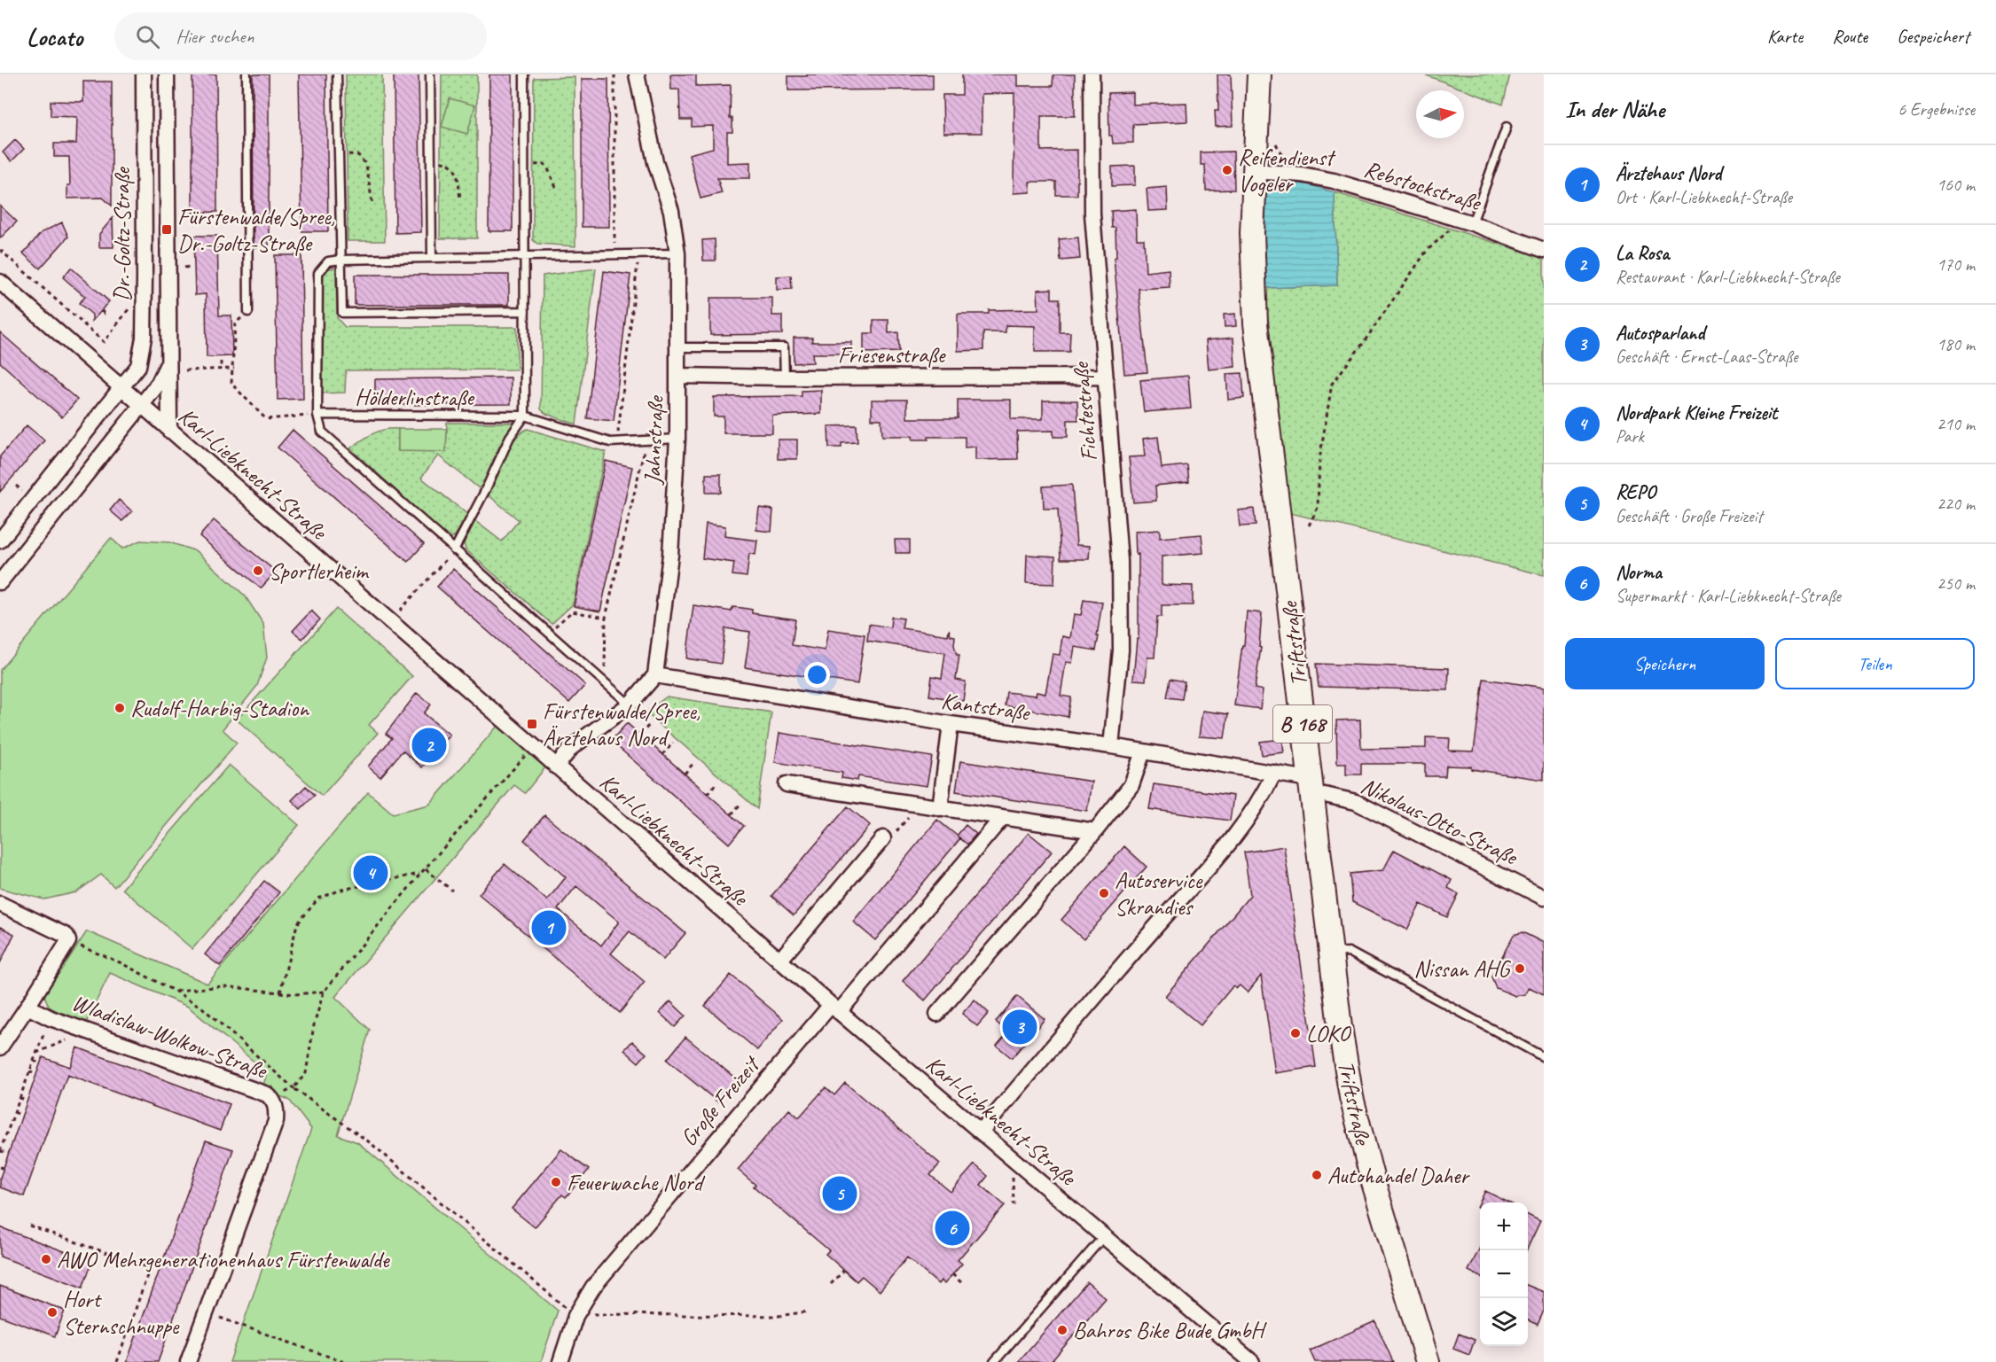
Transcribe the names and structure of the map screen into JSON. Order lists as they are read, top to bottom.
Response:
{
  "streets": {
    "main road": ["Triftstraße", "B 168"],
    "street": [
      "Rebstockstraße",
      "Dr.-Goltz-Straße",
      "Friesenstraße",
      "Fichtestraße",
      "Jahnstraße",
      "Karl-Liebknecht-Straße",
      "Kantstraße",
      "Nikolaus-Otto-Straße",
      "Wladislaw-Wolkow-Straße",
      "Große Freizeit"
    ],
    "lane": ["Hölderlinstraße"]
  },
  "crossings": [
    ["Rebstockstraße", "Triftstraße"],
    ["Dr.-Goltz-Straße", "Karl-Liebknecht-Straße"],
    ["Friesenstraße", "Fichtestraße"],
    ["Friesenstraße", "Jahnstraße"],
    ["Hölderlinstraße", "Jahnstraße"],
    ["Fichtestraße", "Kantstraße"],
    ["Jahnstraße", "Kantstraße"],
    ["Karl-Liebknecht-Straße", "Große Freizeit"],
    ["Triftstraße", "Kantstraße"],
    ["Triftstraße", "Nikolaus-Otto-Straße"],
    ["Kantstraße", "Nikolaus-Otto-Straße"]
  ],
  "places": {
    "other": [
      "Reifendienst Vogeler",
      "Sportlerheim",
      "Rudolf-Harbig-Stadion",
      "Autoservice Skrandies",
      "Nissan AHG",
      "LOKO",
      "Autohandel Daher",
      "Feuerwache Nord",
      "AWO Mehrgenerationenhaus Fürstenwalde",
      "Hort Sternschnuppe",
      "Bahros Bike Bude GmbH"
    ],
    "transit": ["Fürstenwalde/Spree, Dr.-Goltz-Straße", "Fürstenwalde/Spree, Ärztehaus Nord"]
  },
  "north": "right",
  "page": {
    "header": "Locato",
    "search": "Hier suchen",
    "nav": ["Karte", "Route", "Gespeichert"],
    "heading": ["In der Nähe", "6 Ergebnisse"],
    "list": [
      {
        "mark": "1",
        "name": "Ärztehaus Nord",
        "note": "Ort · Karl-Liebknecht-Straße",
        "value": "160 m"
      },
      {
        "mark": "2",
        "name": "La Rosa",
        "note": "Restaurant · Karl-Liebknecht-Straße",
        "value": "170 m"
      },
      {
        "mark": "3",
        "name": "Autosparland",
        "note": "Geschäft · Ernst-Laas-Straße",
        "value": "180 m"
      },
      {
        "mark": "4",
        "name": "Nordpark Kleine Freizeit",
        "note": "Park",
        "value": "210 m"
      },
      {
        "mark": "5",
        "name": "REPO",
        "note": "Geschäft · Große Freizeit",
        "value": "220 m"
      },
      {
        "mark": "6",
        "name": "Norma",
        "note": "Supermarkt · Karl-Liebknecht-Straße",
        "value": "250 m"
      }
    ],
    "buttons": ["Speichern", "Teilen"],
    "pins": [
      "2",
      "4",
      "1",
      "3",
      "5",
      "6"
    ],
    "map_buttons": ["+", "−"]
  }
}
